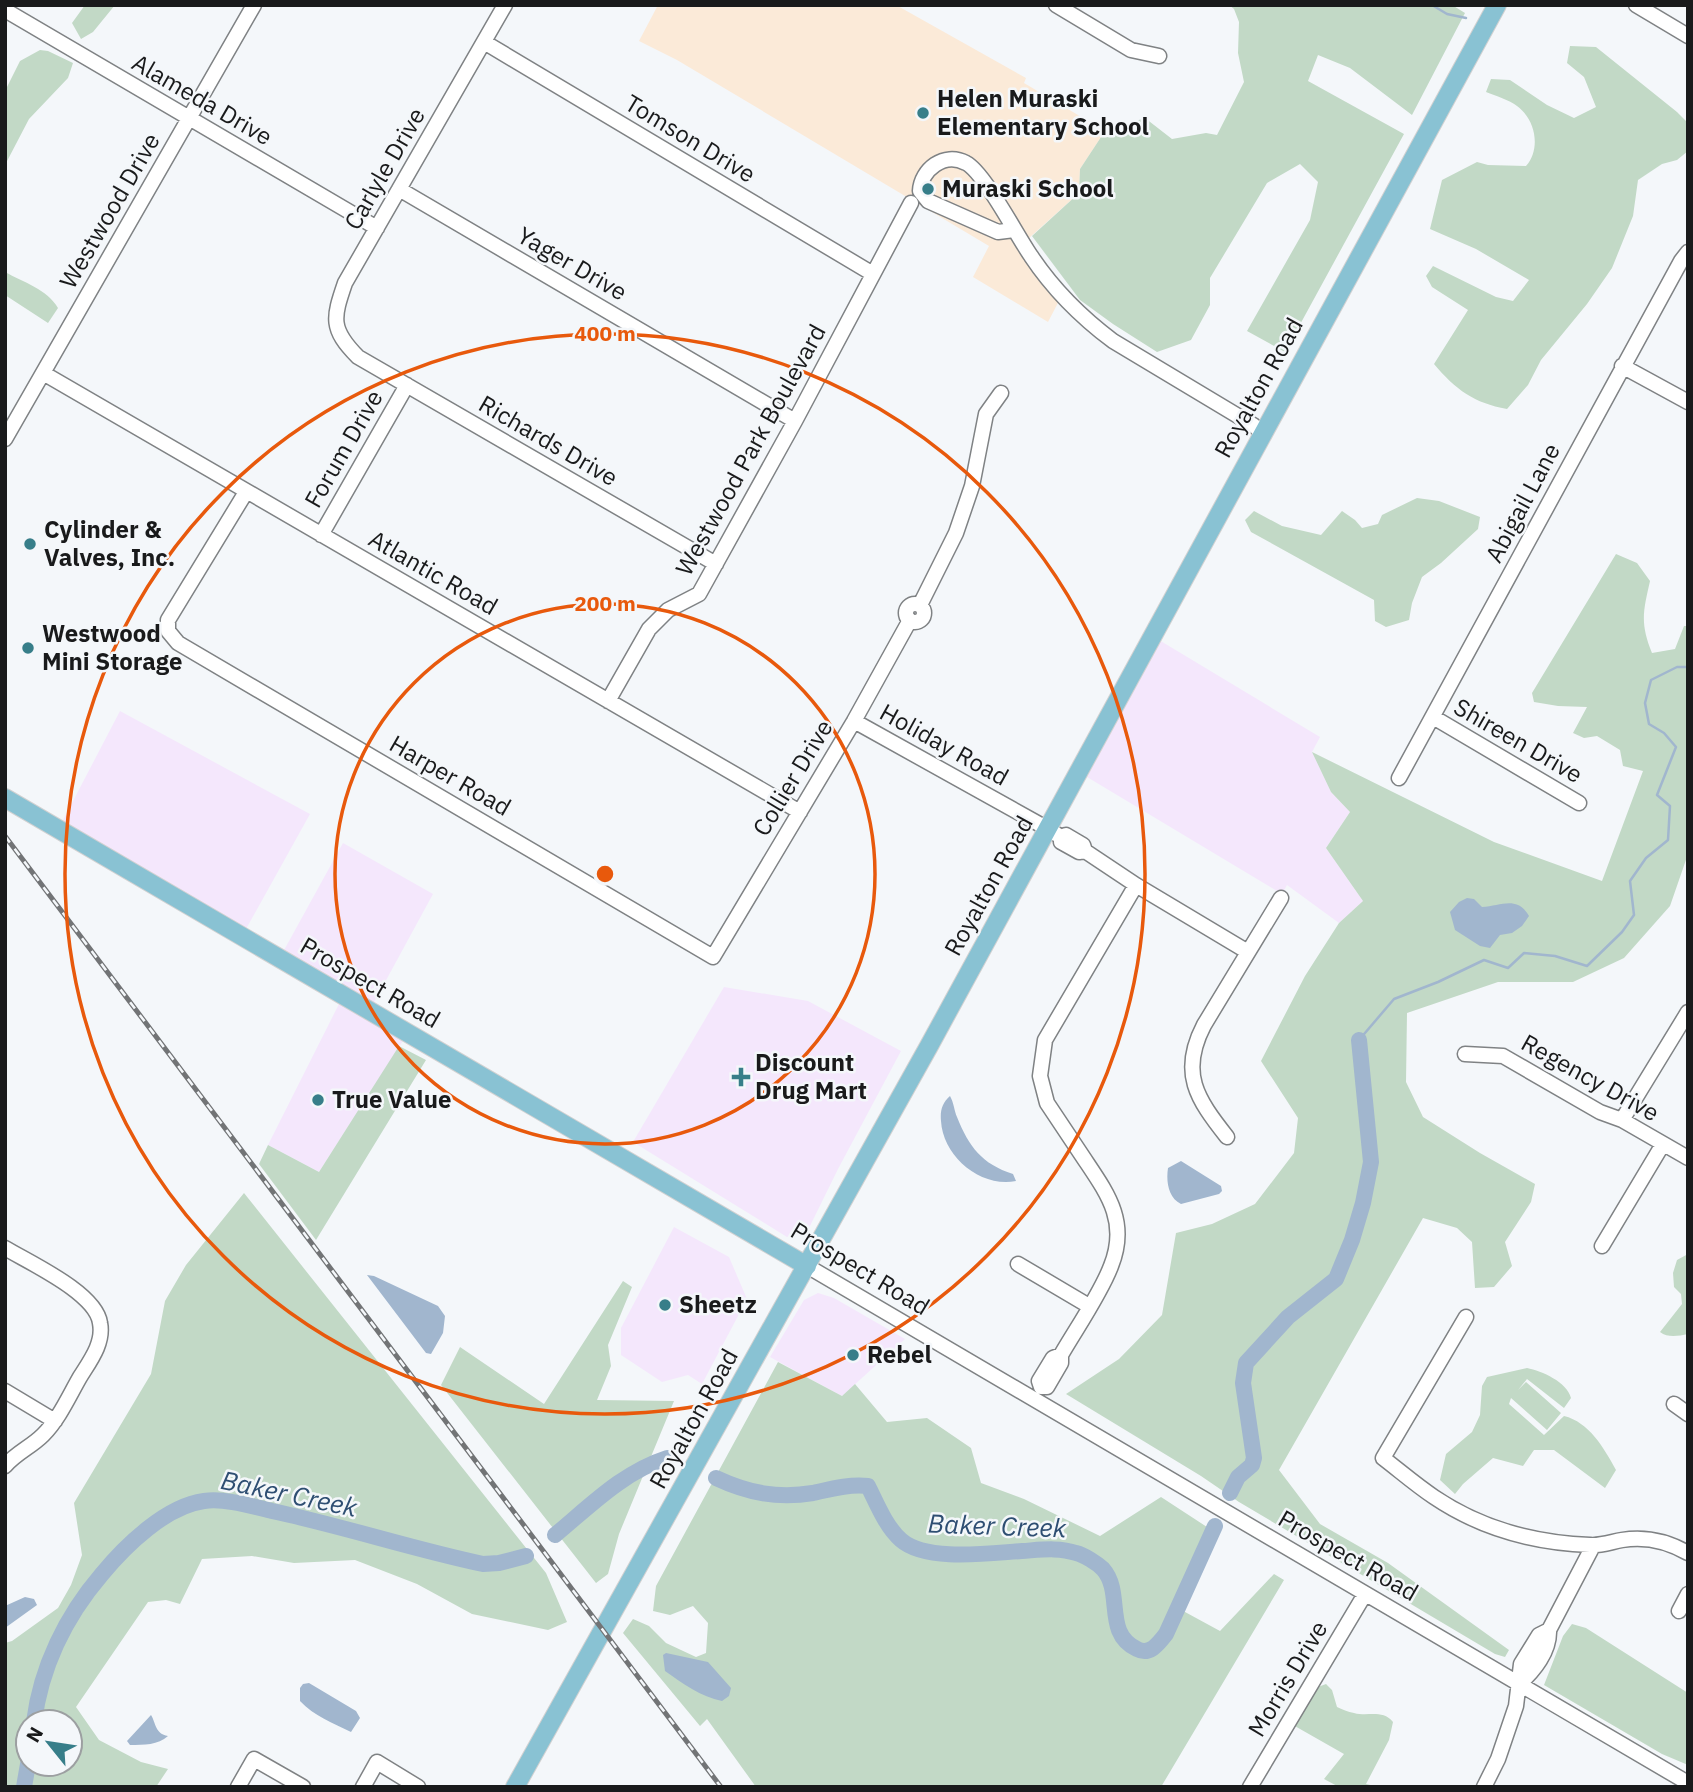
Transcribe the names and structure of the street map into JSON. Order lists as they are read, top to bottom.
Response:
{
  "streets": {
    "main road": ["Royalton Road", "Prospect Road"],
    "street": [
      "Alameda Drive",
      "Tomson Drive",
      "Carlyle Drive",
      "Westwood Drive",
      "Yager Drive",
      "Richards Drive",
      "Forum Drive",
      "Westwood Park Boulevard",
      "Abigail Lane",
      "Atlantic Road",
      "Shireen Drive",
      "Holiday Road",
      "Harper Road",
      "Collier Drive",
      "Regency Drive",
      "Morris Drive"
    ]
  },
  "crossings": [
    ["Alameda Drive", "Carlyle Drive"],
    ["Alameda Drive", "Westwood Drive"],
    ["Tomson Drive", "Carlyle Drive"],
    ["Tomson Drive", "Westwood Park Boulevard"],
    ["Carlyle Drive", "Yager Drive"],
    ["Carlyle Drive", "Richards Drive"],
    ["Westwood Drive", "Atlantic Road"],
    ["Yager Drive", "Westwood Park Boulevard"],
    ["Royalton Road", "Holiday Road"],
    ["Royalton Road", "Prospect Road"],
    ["Richards Drive", "Forum Drive"],
    ["Richards Drive", "Westwood Park Boulevard"],
    ["Forum Drive", "Atlantic Road"],
    ["Westwood Park Boulevard", "Atlantic Road"],
    ["Abigail Lane", "Shireen Drive"],
    ["Atlantic Road", "Harper Road"],
    ["Atlantic Road", "Collier Drive"],
    ["Holiday Road", "Collier Drive"],
    ["Harper Road", "Collier Drive"],
    ["Prospect Road", "Morris Drive"]
  ],
  "water": ["Baker Creek"],
  "places": {
    "other": [
      "Helen Muraski Elementary School",
      "Muraski School",
      "Cylinder & Valves, Inc.",
      "Westwood Mini Storage",
      "True Value",
      "Sheetz",
      "Rebel"
    ],
    "health": ["Discount Drug Mart"]
  },
  "north": "top left",
  "rings": ["400 m", "200 m"]
}
